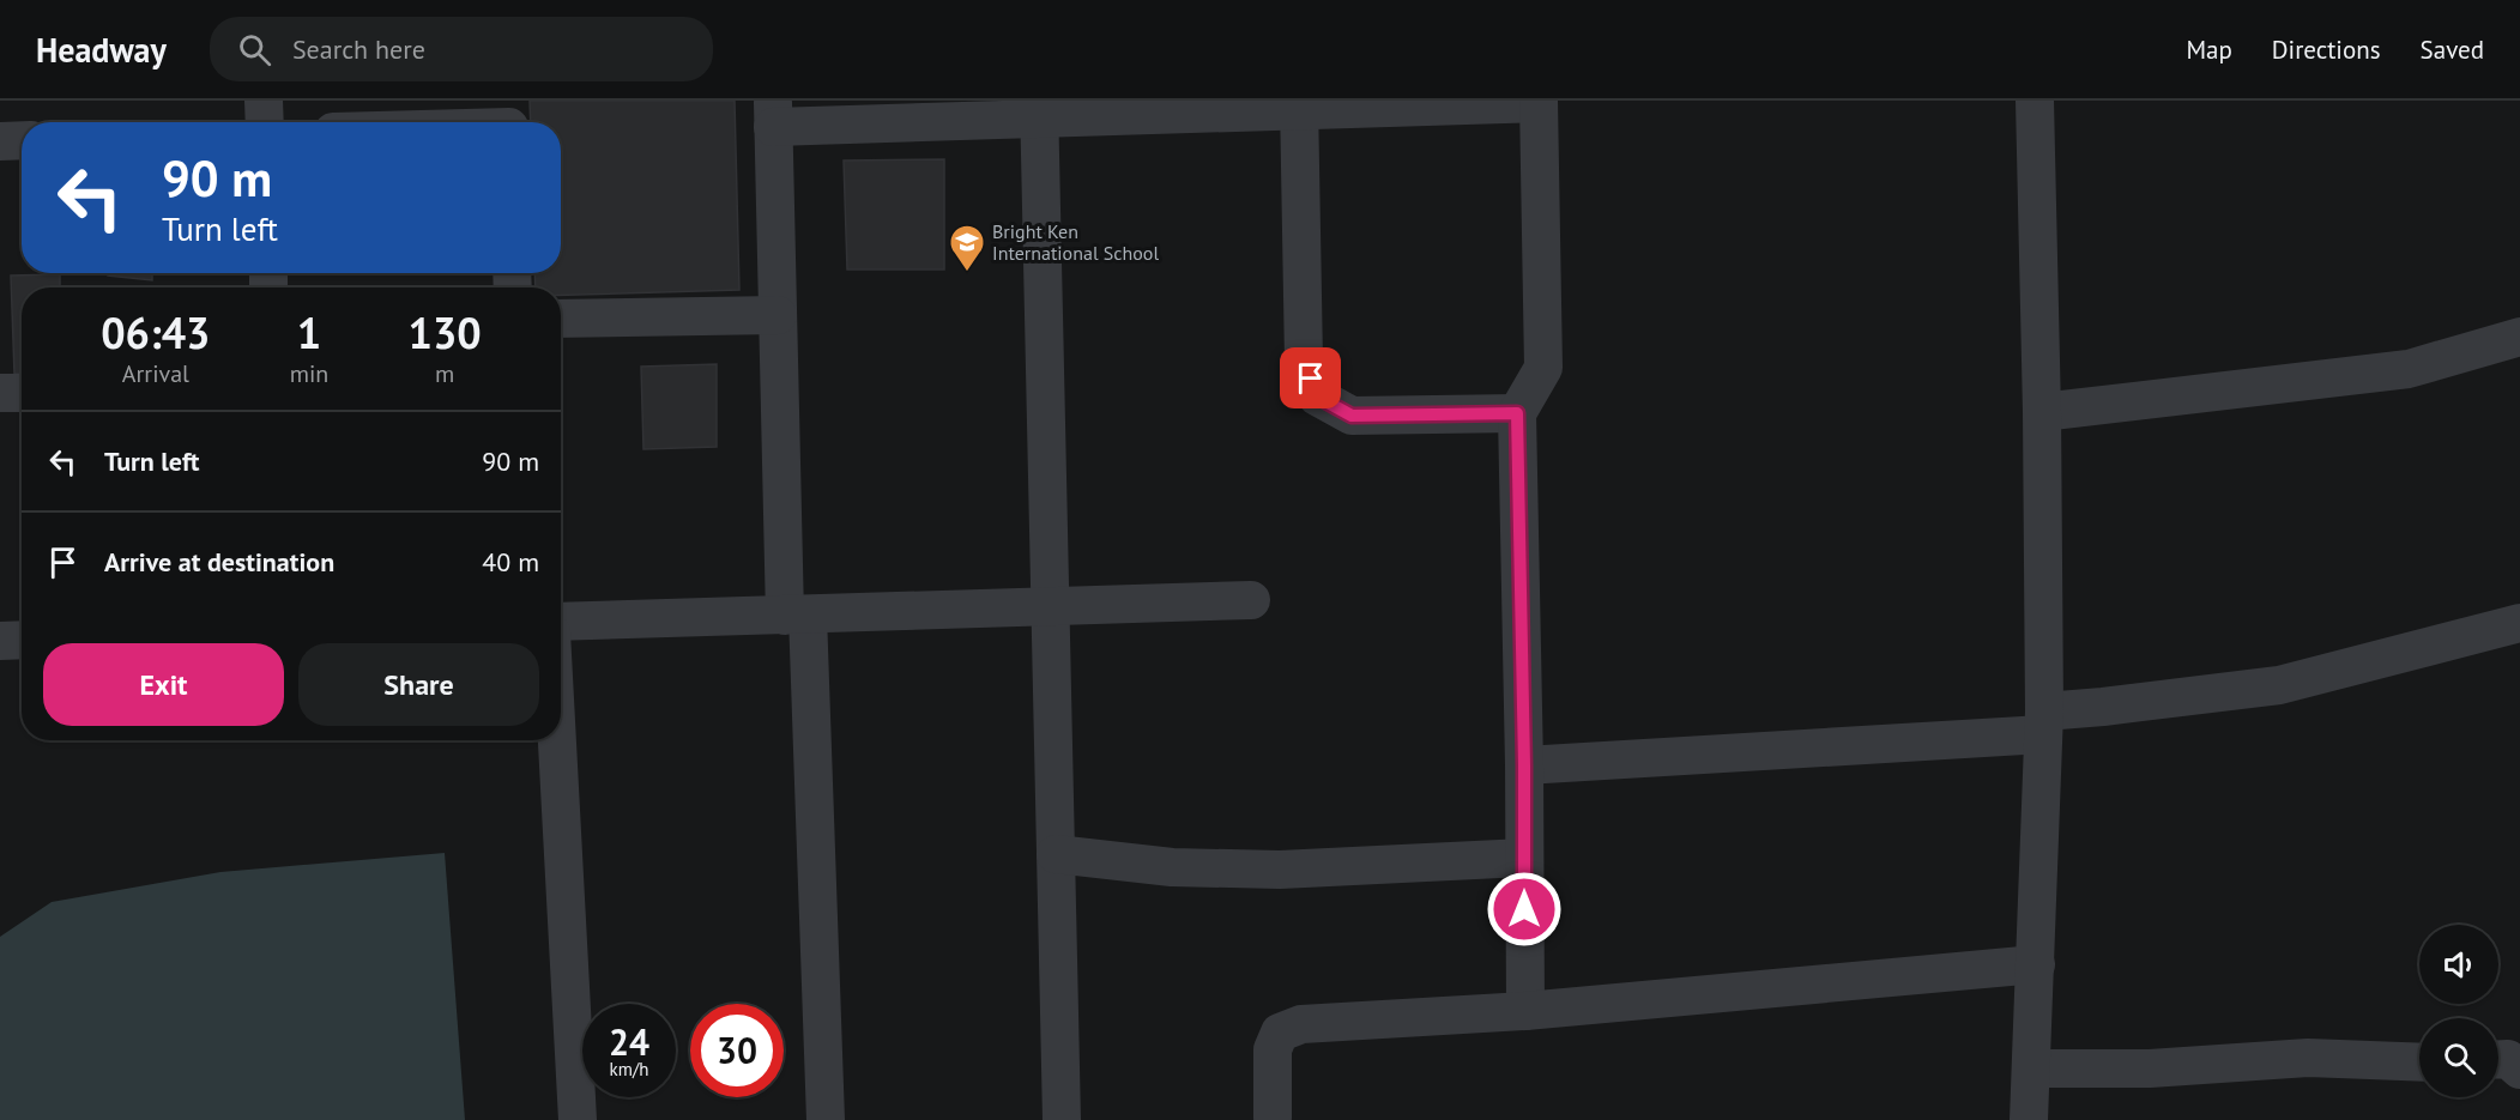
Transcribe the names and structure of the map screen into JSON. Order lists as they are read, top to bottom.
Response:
{
  "places": {
    "school or university": ["Bright Ken International School"]
  },
  "page": {
    "header": "Headway",
    "search": "Search here",
    "nav": ["Map", "Directions", "Saved"],
    "turn": ["90 m", "Turn left"],
    "eta": [
      "06:43",
      "Arrival",
      "1",
      "min",
      "130",
      "m"
    ],
    "list": [
      {
        "name": "Turn left",
        "value": "90 m"
      },
      {
        "name": "Arrive at destination",
        "value": "40 m"
      }
    ],
    "buttons": ["Exit", "Share"],
    "speed": "24 km/h",
    "limit": "30"
  }
}
